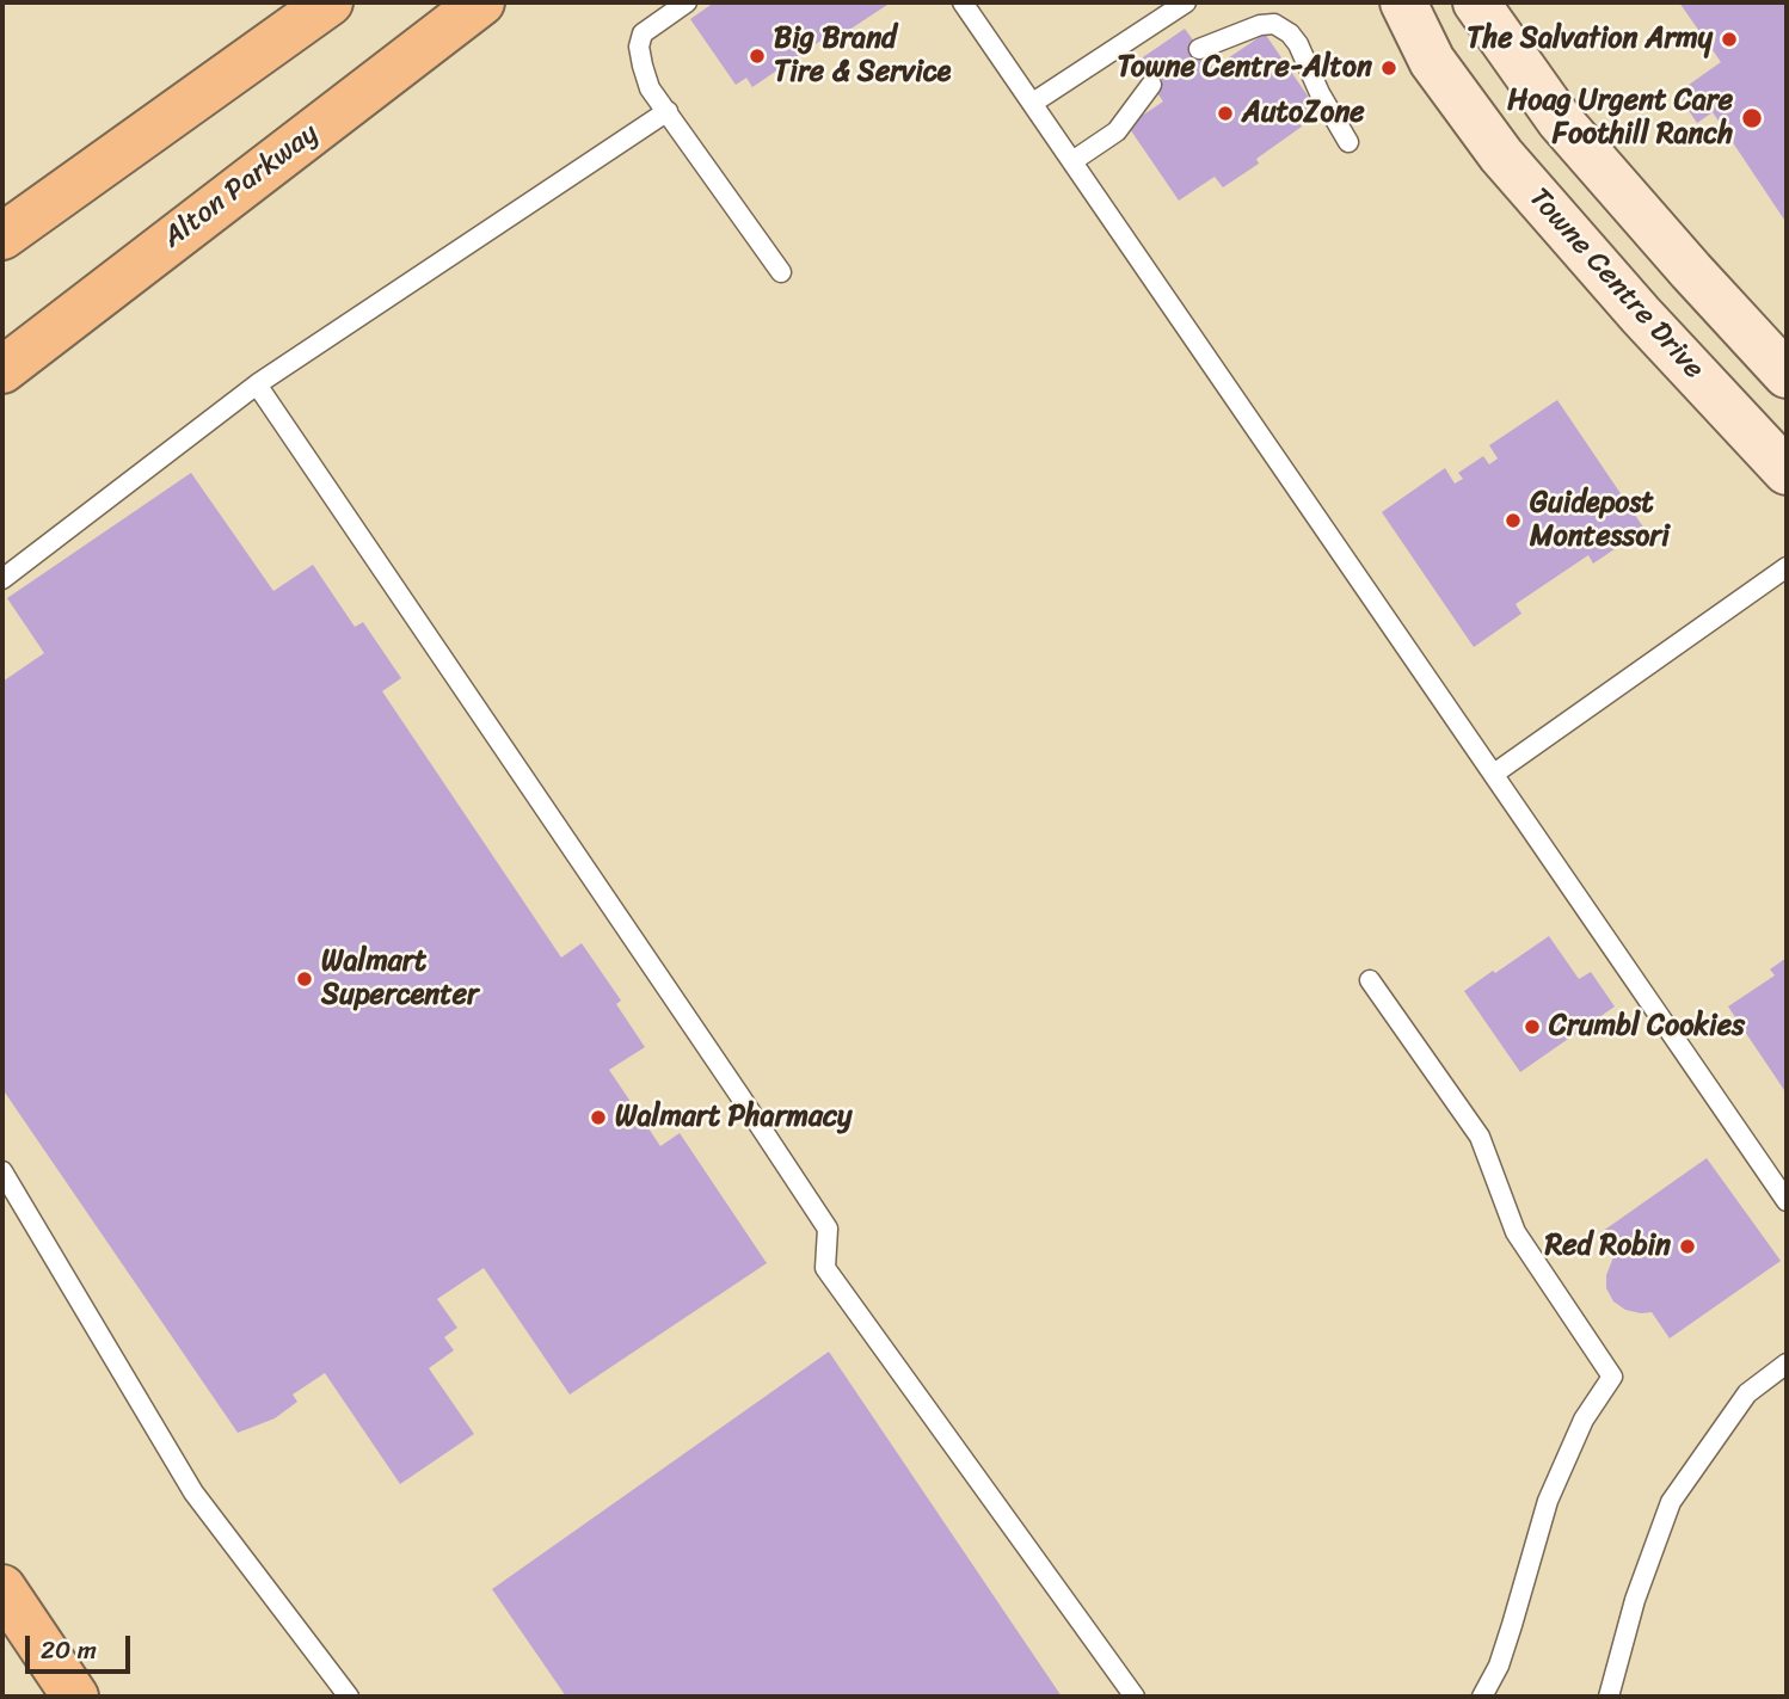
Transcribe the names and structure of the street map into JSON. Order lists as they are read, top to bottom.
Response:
{
  "streets": {
    "main road": ["Alton Parkway", "Towne Centre Drive"]
  },
  "places": [
    "The Salvation Army",
    "Big Brand Tire & Service",
    "Towne Centre-Alton",
    "AutoZone",
    "Hoag Urgent Care Foothill Ranch",
    "Guidepost Montessori",
    "Walmart Supercenter",
    "Crumbl Cookies",
    "Walmart Pharmacy",
    "Red Robin"
  ],
  "scale_bar": "20 m"
}
